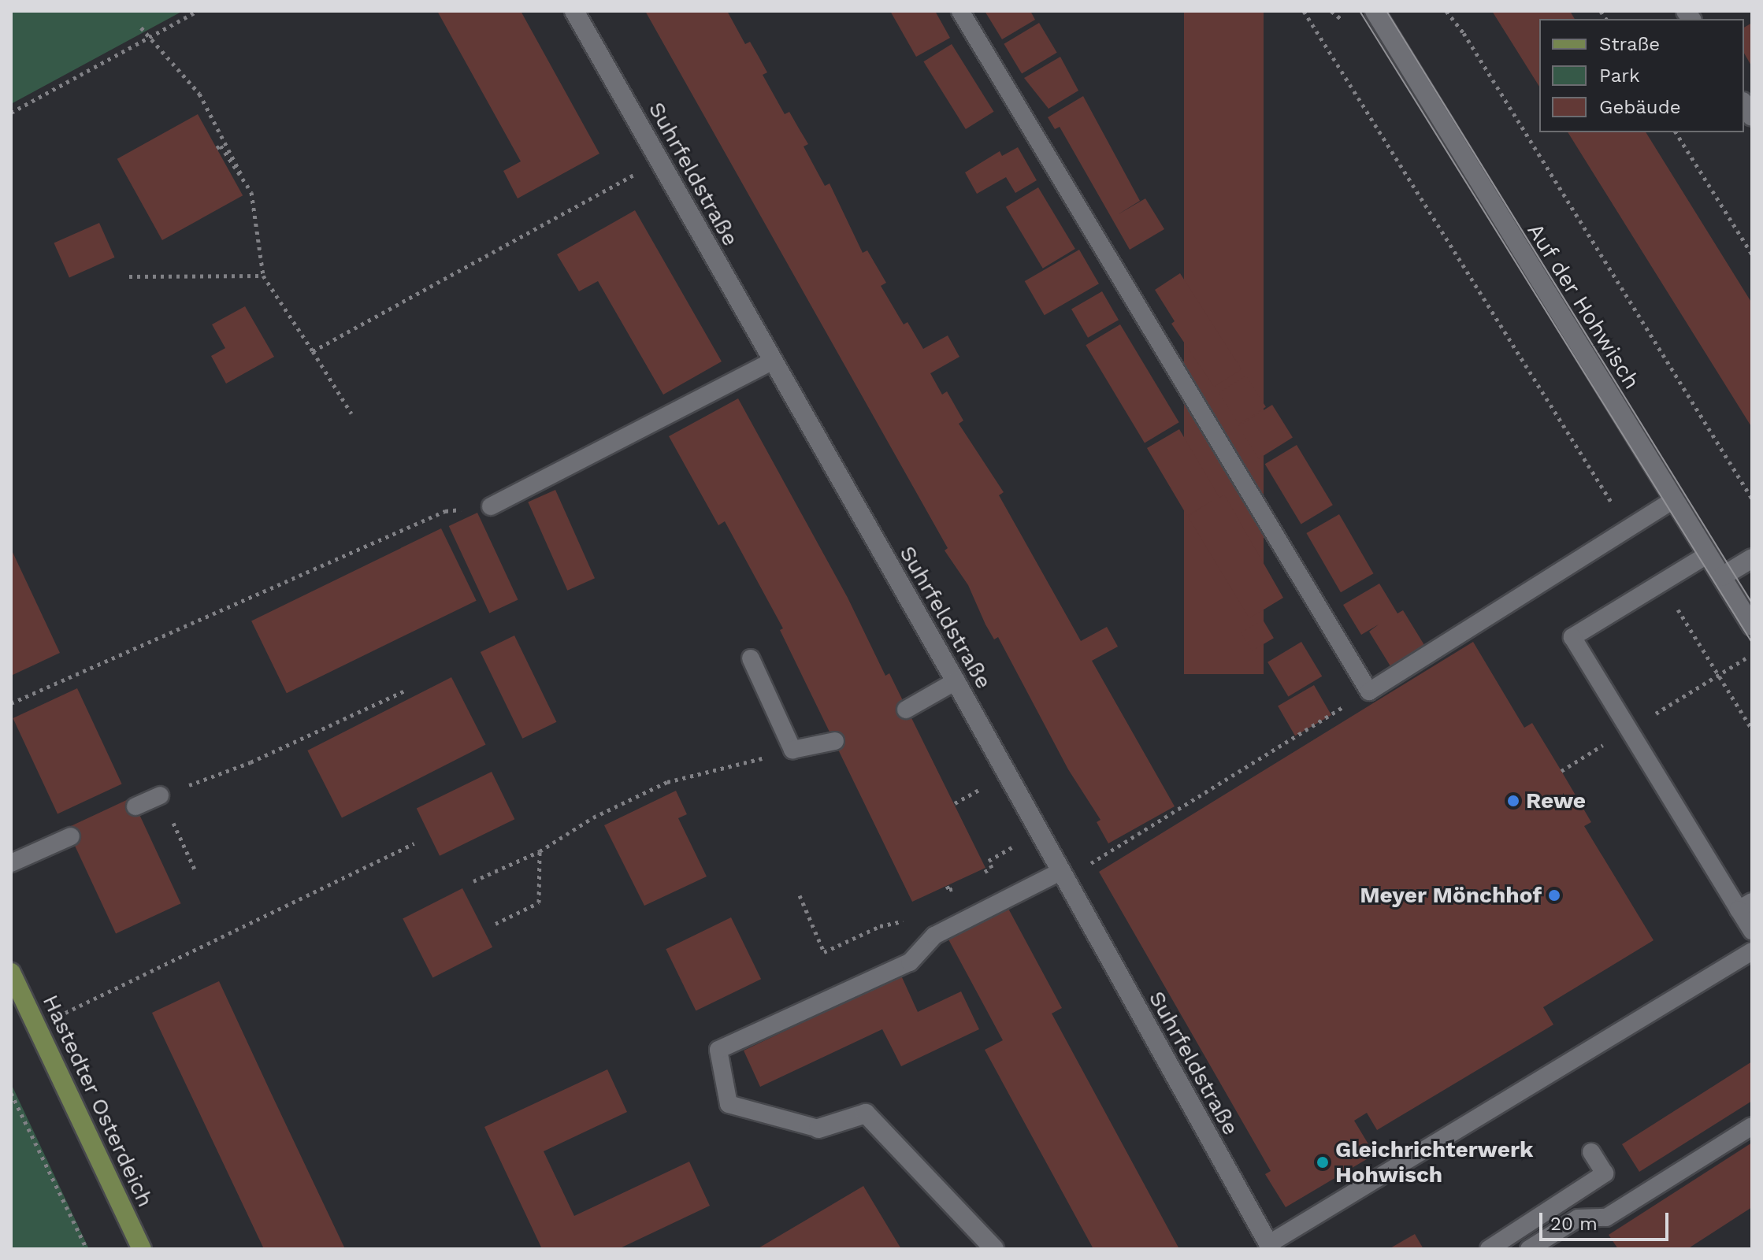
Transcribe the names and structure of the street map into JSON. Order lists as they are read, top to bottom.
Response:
{
  "streets": {
    "main road": ["Hastedter Osterdeich"],
    "street": ["Suhrfeldstraße", "Auf der Hohwisch"]
  },
  "places": ["Rewe", "Meyer Mönchhof", "Gleichrichterwerk Hohwisch"],
  "legend": ["Straße", "Park", "Gebäude"],
  "scale_bar": "20 m"
}
